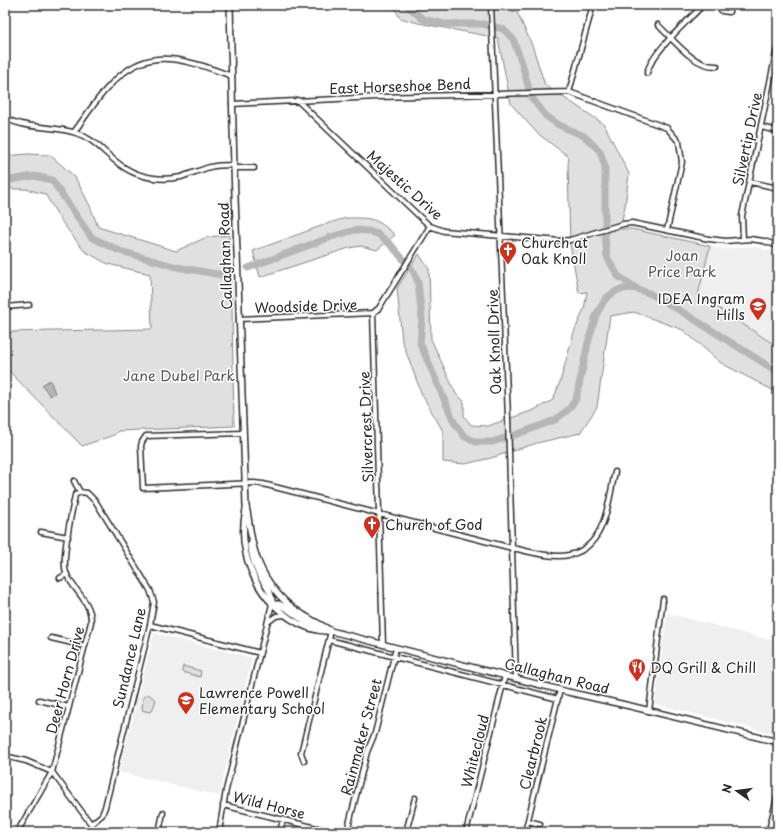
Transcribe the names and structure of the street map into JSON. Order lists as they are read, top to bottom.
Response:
{
  "streets": {
    "main road": ["Callaghan Road"],
    "street": [
      "East Horseshoe Bend",
      "Silvertip Drive",
      "Majestic Drive",
      "Woodside Drive",
      "Oak Knoll Drive",
      "Silvercrest Drive",
      "Sundance Lane",
      "Deer Horn Drive",
      "Rainmaker Street",
      "Whitecloud",
      "Clearbrook",
      "Wild Horse"
    ]
  },
  "crossings": [
    ["East Horseshoe Bend", "Majestic Drive"],
    ["East Horseshoe Bend", "Callaghan Road"],
    ["East Horseshoe Bend", "Oak Knoll Drive"],
    ["Silvertip Drive", "Majestic Drive"],
    ["Majestic Drive", "Oak Knoll Drive"],
    ["Callaghan Road", "Woodside Drive"],
    ["Callaghan Road", "Oak Knoll Drive"],
    ["Callaghan Road", "Silvercrest Drive"],
    ["Callaghan Road", "Rainmaker Street"],
    ["Callaghan Road", "Whitecloud"],
    ["Callaghan Road", "Clearbrook"],
    ["Woodside Drive", "Silvercrest Drive"],
    ["Sundance Lane", "Deer Horn Drive"]
  ],
  "parks": ["Joan Price Park", "Jane Dubel Park"],
  "places": {
    "church": ["Church at Oak Knoll", "Church of God"],
    "school or university": ["IDEA Ingram Hills", "Lawrence Powell Elementary School"],
    "restaurant": ["DQ Grill & Chill"]
  },
  "north": "left"
}
